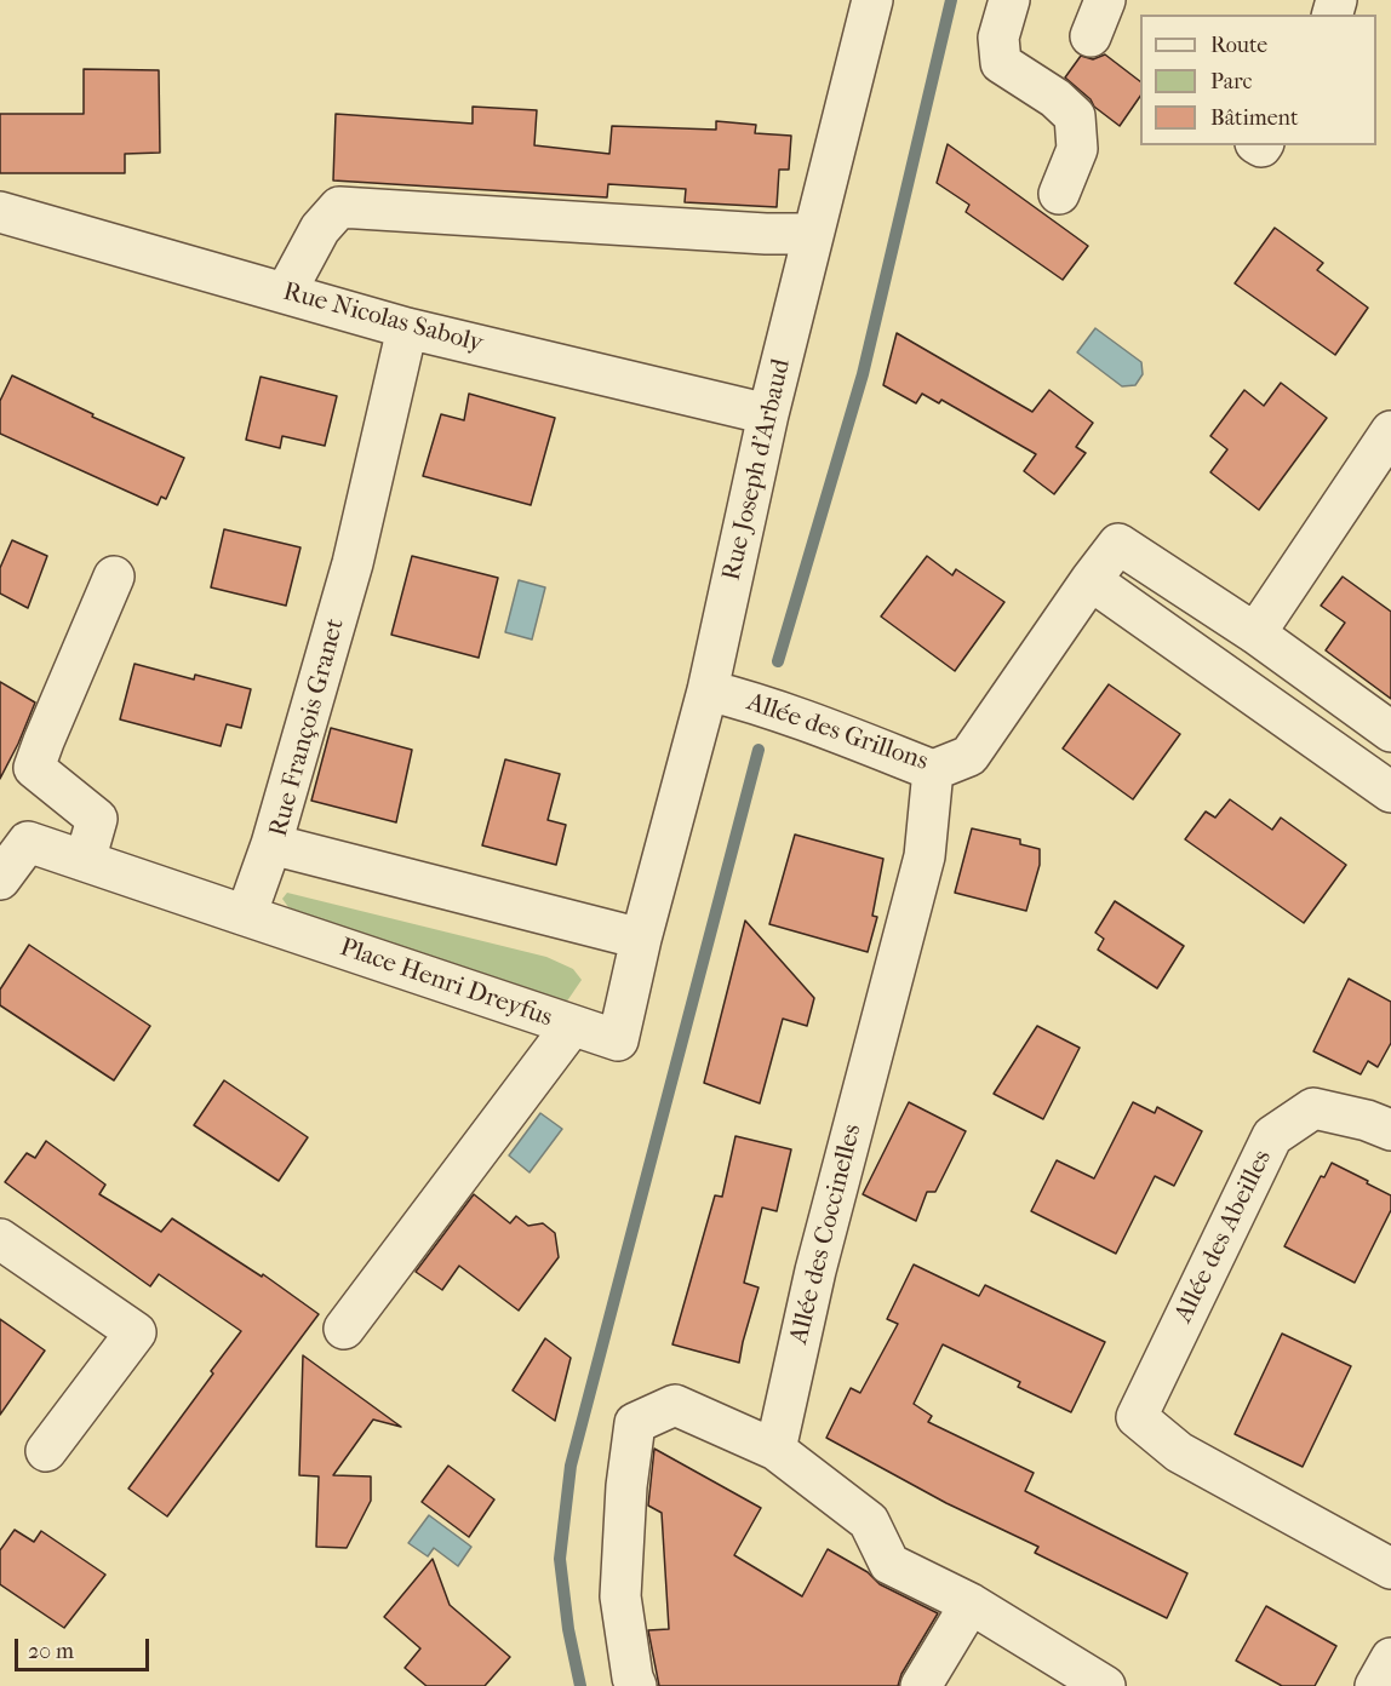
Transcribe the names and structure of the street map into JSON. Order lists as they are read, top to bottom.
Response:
{
  "streets": {
    "street": [
      "Rue Nicolas Saboly",
      "Rue Joseph d'Arbaud",
      "Rue François Granet",
      "Allée des Grillons",
      "Place Henri Dreyfus",
      "Allée des Coccinelles",
      "Allée des Abeilles"
    ]
  },
  "crossings": [
    ["Rue Nicolas Saboly", "Rue Joseph d'Arbaud"],
    ["Rue Nicolas Saboly", "Rue François Granet"],
    ["Rue Joseph d'Arbaud", "Rue François Granet"],
    ["Rue Joseph d'Arbaud", "Allée des Grillons"],
    ["Rue Joseph d'Arbaud", "Place Henri Dreyfus"],
    ["Rue François Granet", "Place Henri Dreyfus"],
    ["Allée des Grillons", "Allée des Coccinelles"]
  ],
  "legend": ["Route", "Parc", "Bâtiment"],
  "scale_bar": "20 m"
}
